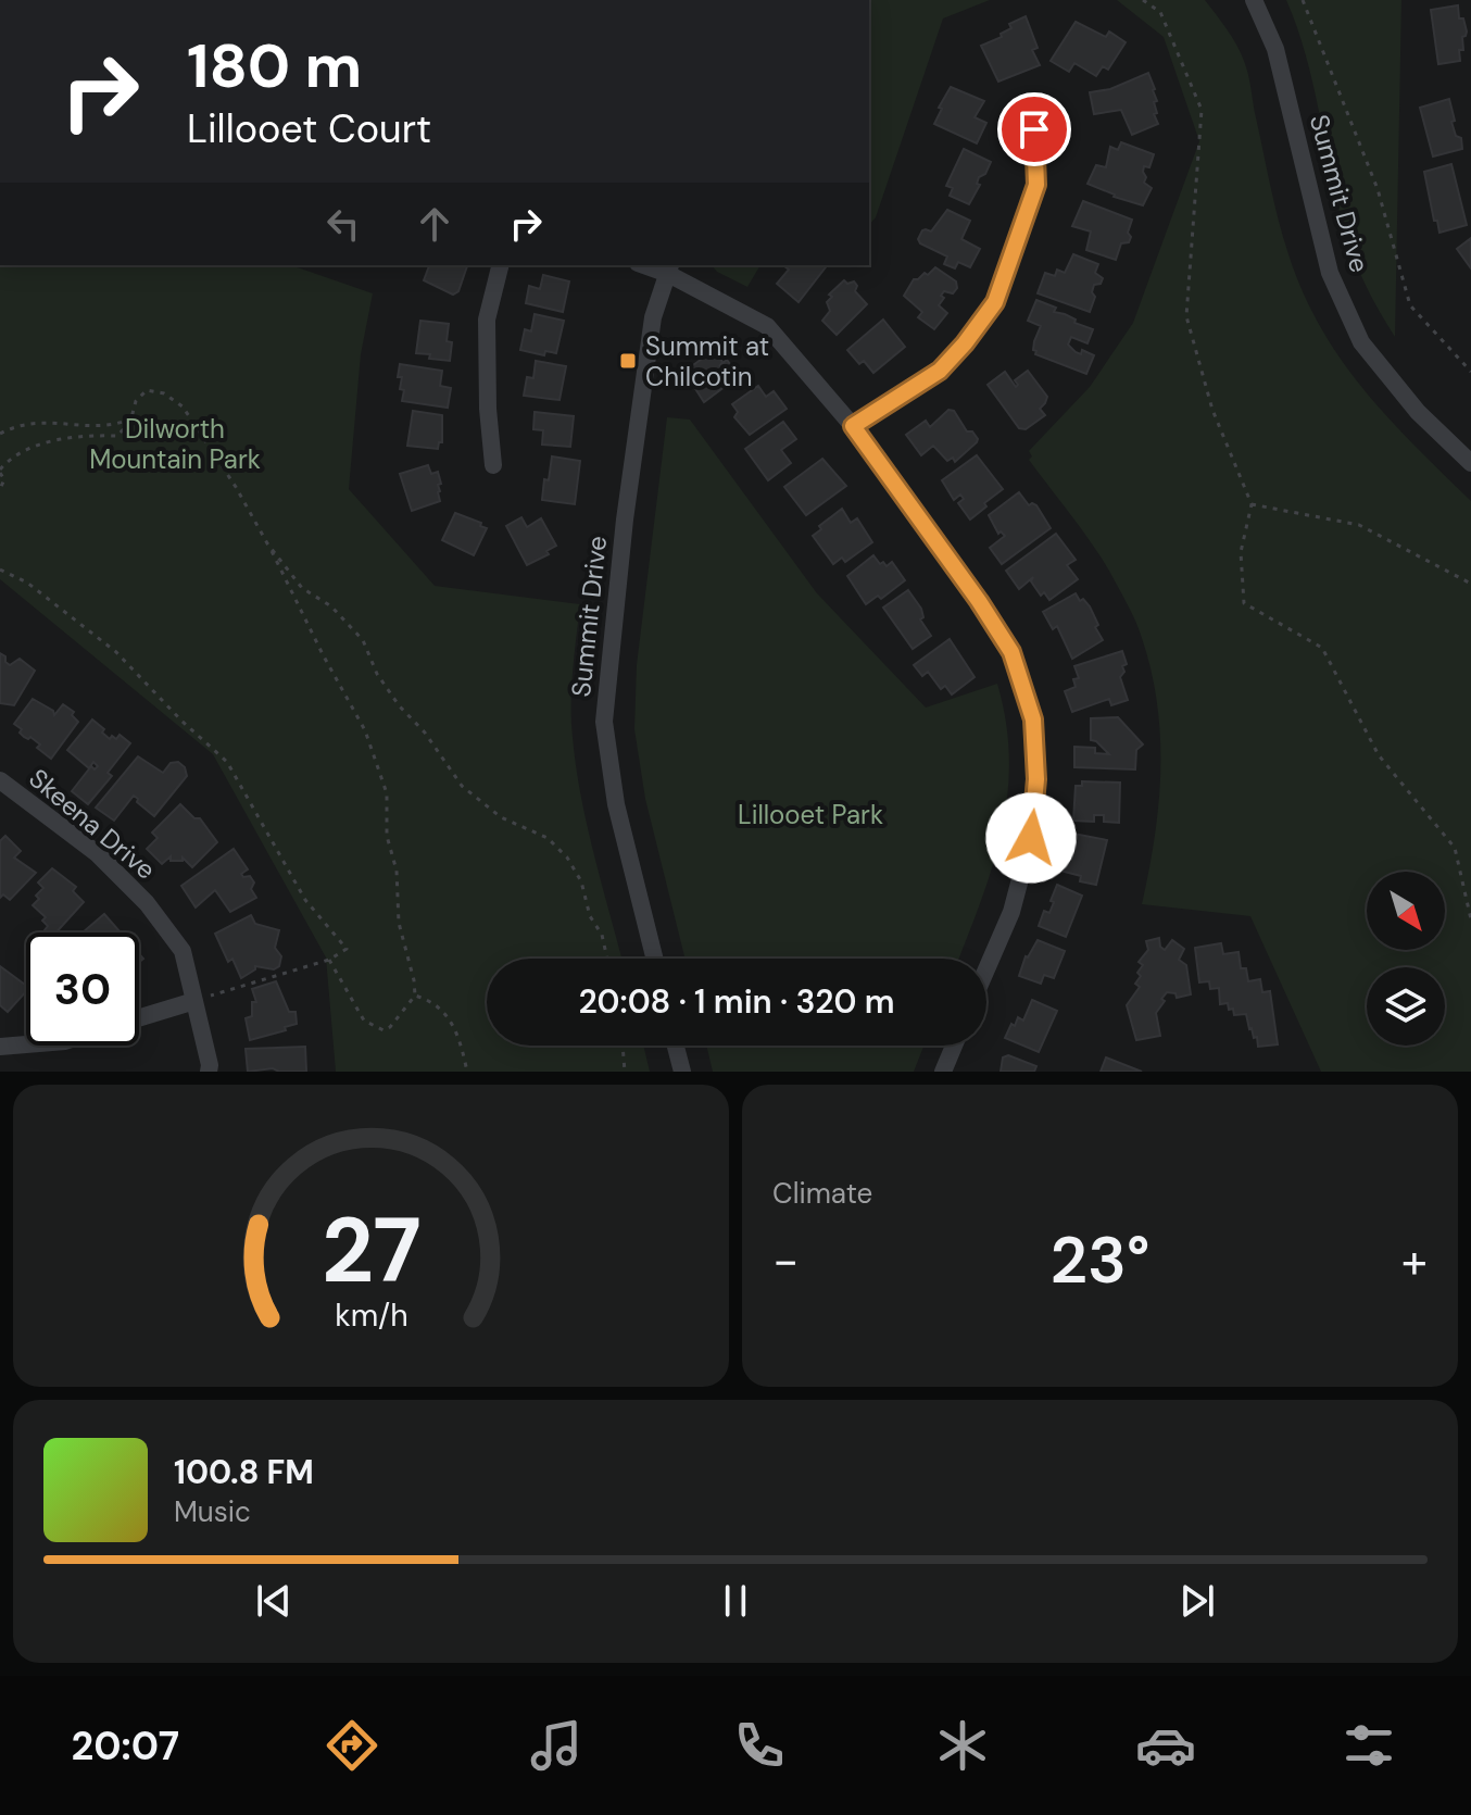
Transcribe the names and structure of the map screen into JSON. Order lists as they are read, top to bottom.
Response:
{
  "streets": {
    "street": ["Summit Drive", "Skeena Drive"]
  },
  "parks": ["Dilworth Mountain Park", "Lillooet Park"],
  "places": {
    "transit": ["Summit at Chilcotin"]
  },
  "north": "bottom right",
  "page": {
    "turn": ["180 m", "Lillooet Court"],
    "limit": "30",
    "trip": "20:08 · 1 min · 320 m",
    "tile": "Climate",
    "heat": ["−", "23°", "+"],
    "song": ["100.8 FM", "Music"],
    "tabs": "20:07",
    "gauge": ["27", "km/h"]
  }
}
